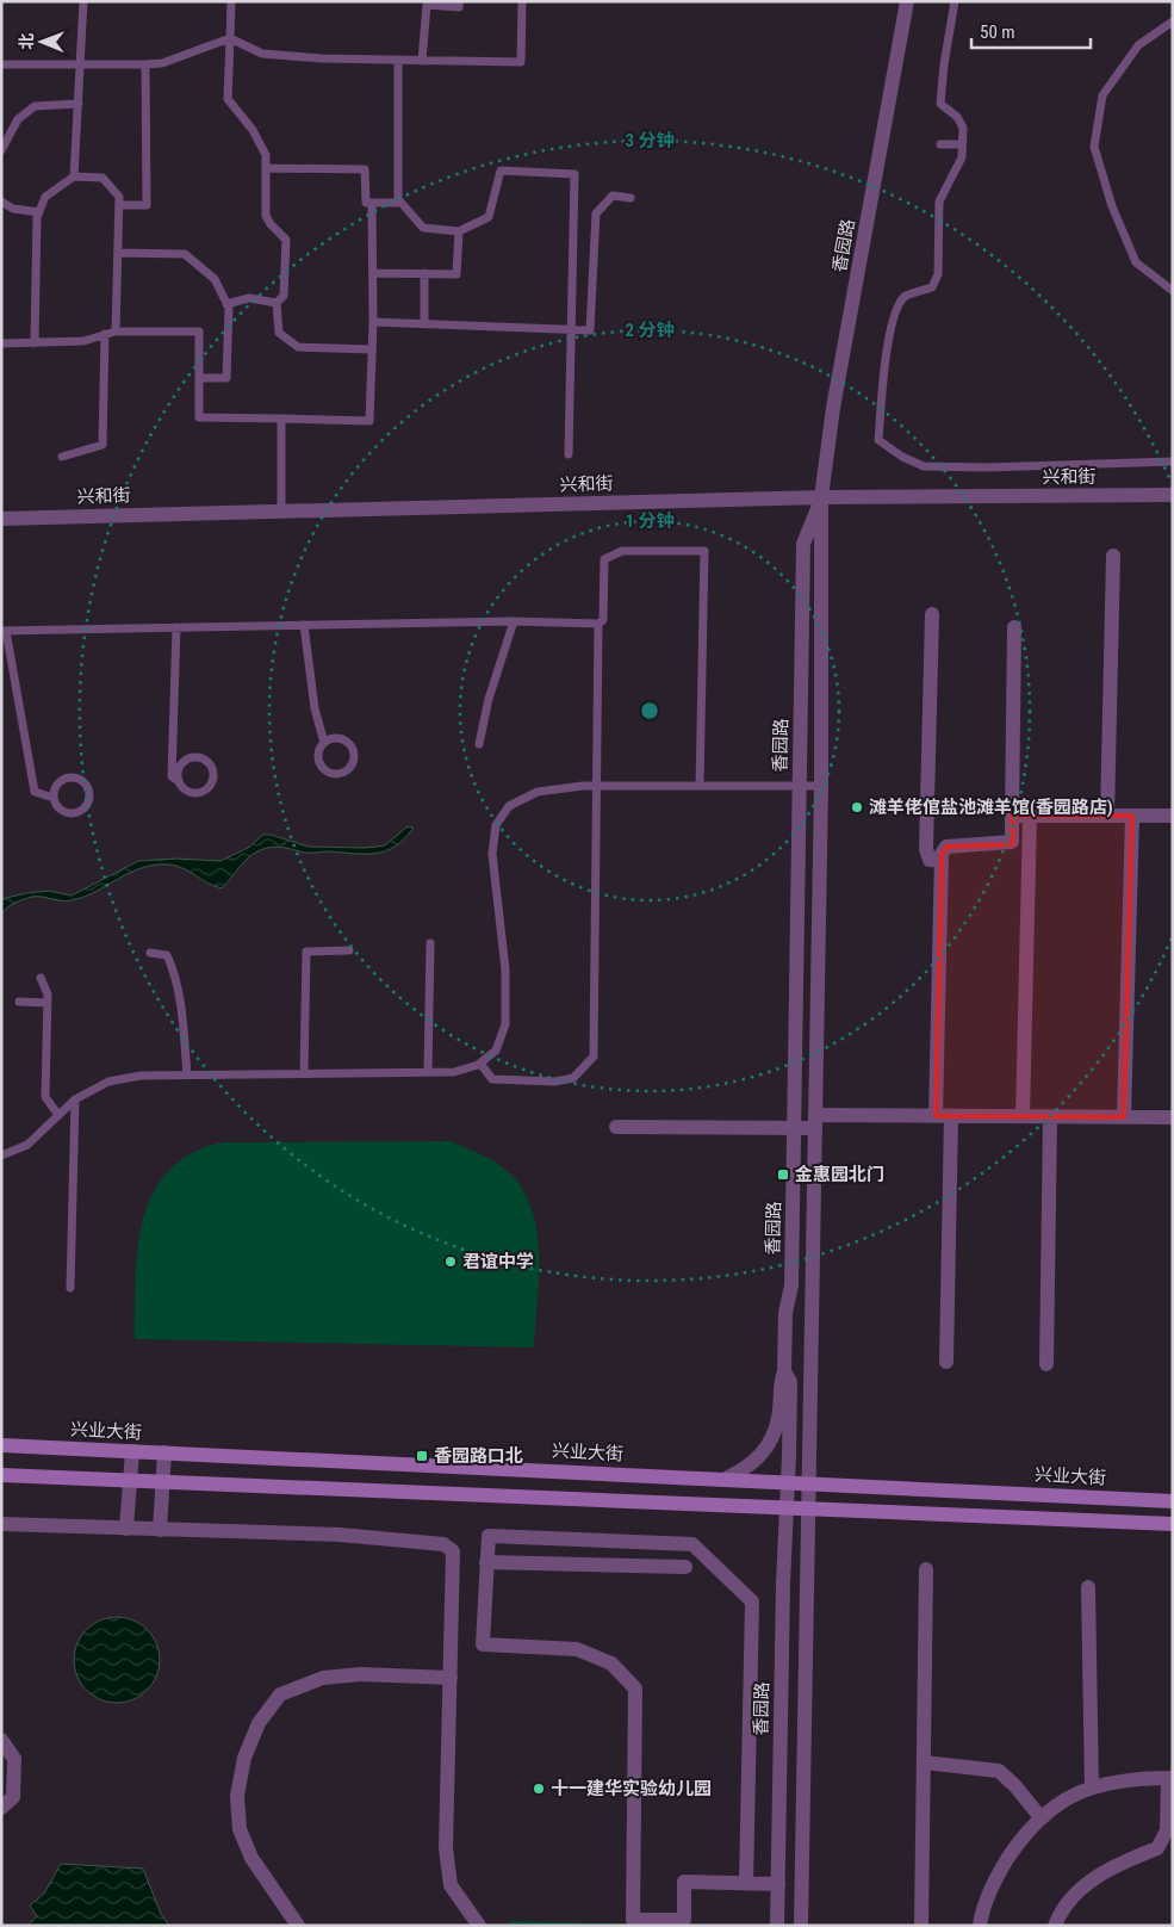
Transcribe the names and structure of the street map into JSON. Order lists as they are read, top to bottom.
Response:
{
  "streets": {
    "main road": ["兴业大街"],
    "street": ["香园路", "兴和街"]
  },
  "crossings": [
    ["香园路", "兴和街"],
    ["香园路", "兴业大街"]
  ],
  "places": {
    "other": ["滩羊佬倌盐池滩羊馆(香园路店)", "君谊中学", "十一建华实验幼儿园"],
    "transit": ["金惠园北门", "香园路口北"]
  },
  "scale_bar": "50 m",
  "north": "left",
  "rings": ["3 分钟", "2 分钟", "1 分钟"]
}
